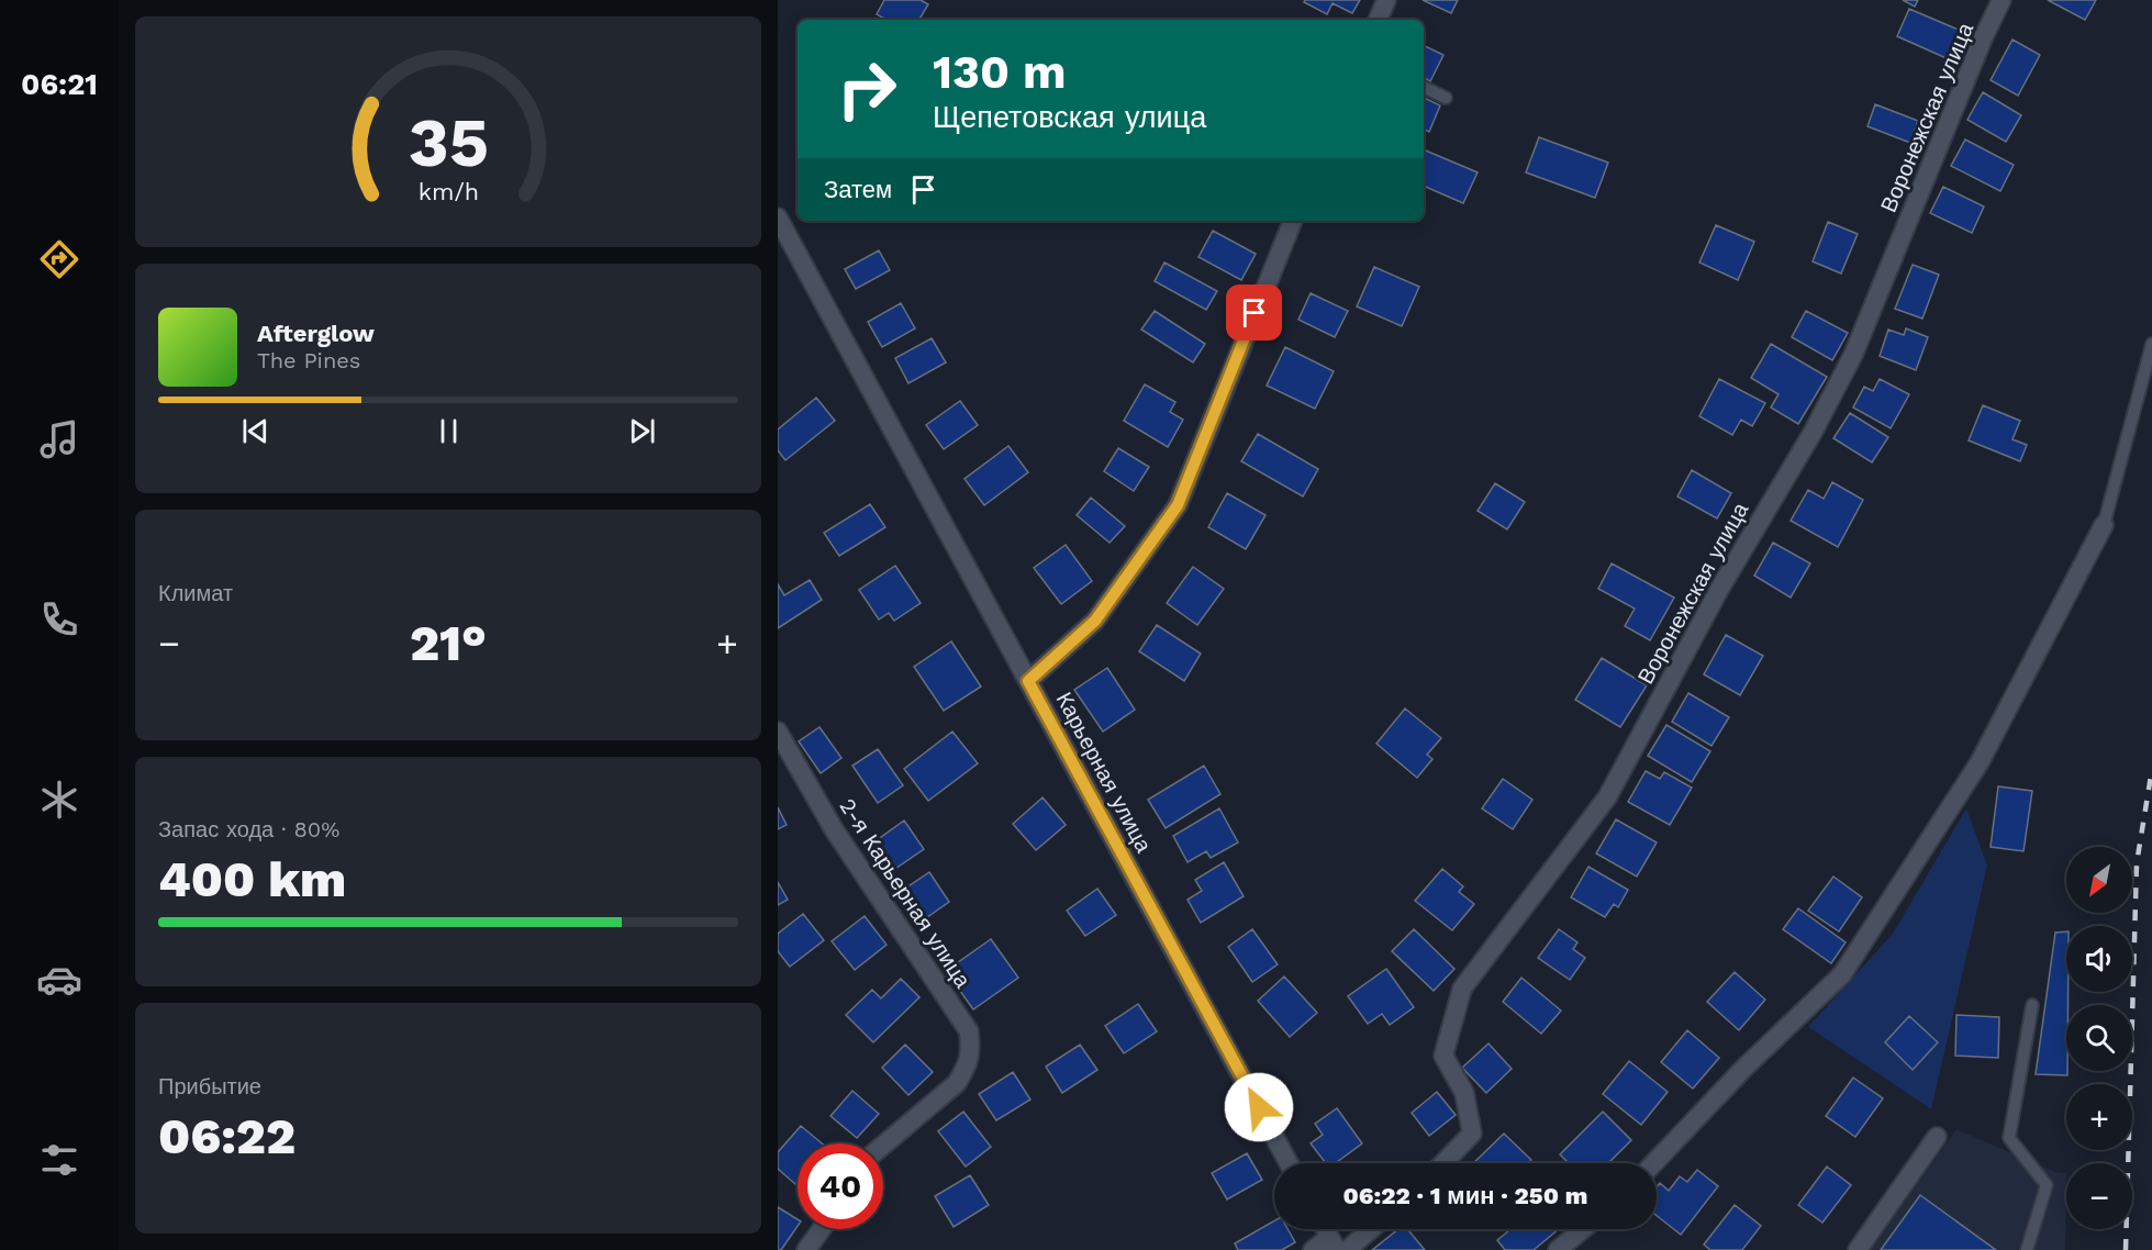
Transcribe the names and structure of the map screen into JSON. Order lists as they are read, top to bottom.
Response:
{
  "streets": {
    "street": ["Воронежская улица", "Карьерная улица", "2-я Карьерная улица"]
  },
  "north": "bottom left",
  "page": {
    "tabs": "06:21",
    "turn": ["130 m", "Щепетовская улица"],
    "then": "Затем",
    "song": ["Afterglow", "The Pines"],
    "tile": [
      "Климат",
      ["Запас хода · 80%", "400 km"],
      ["Прибытие", "06:22"]
    ],
    "heat": ["−", "21°", "+"],
    "map_buttons": ["+", "−"],
    "limit": "40",
    "trip": "06:22 · 1 мин · 250 m",
    "gauge": ["35", "km/h"]
  }
}
